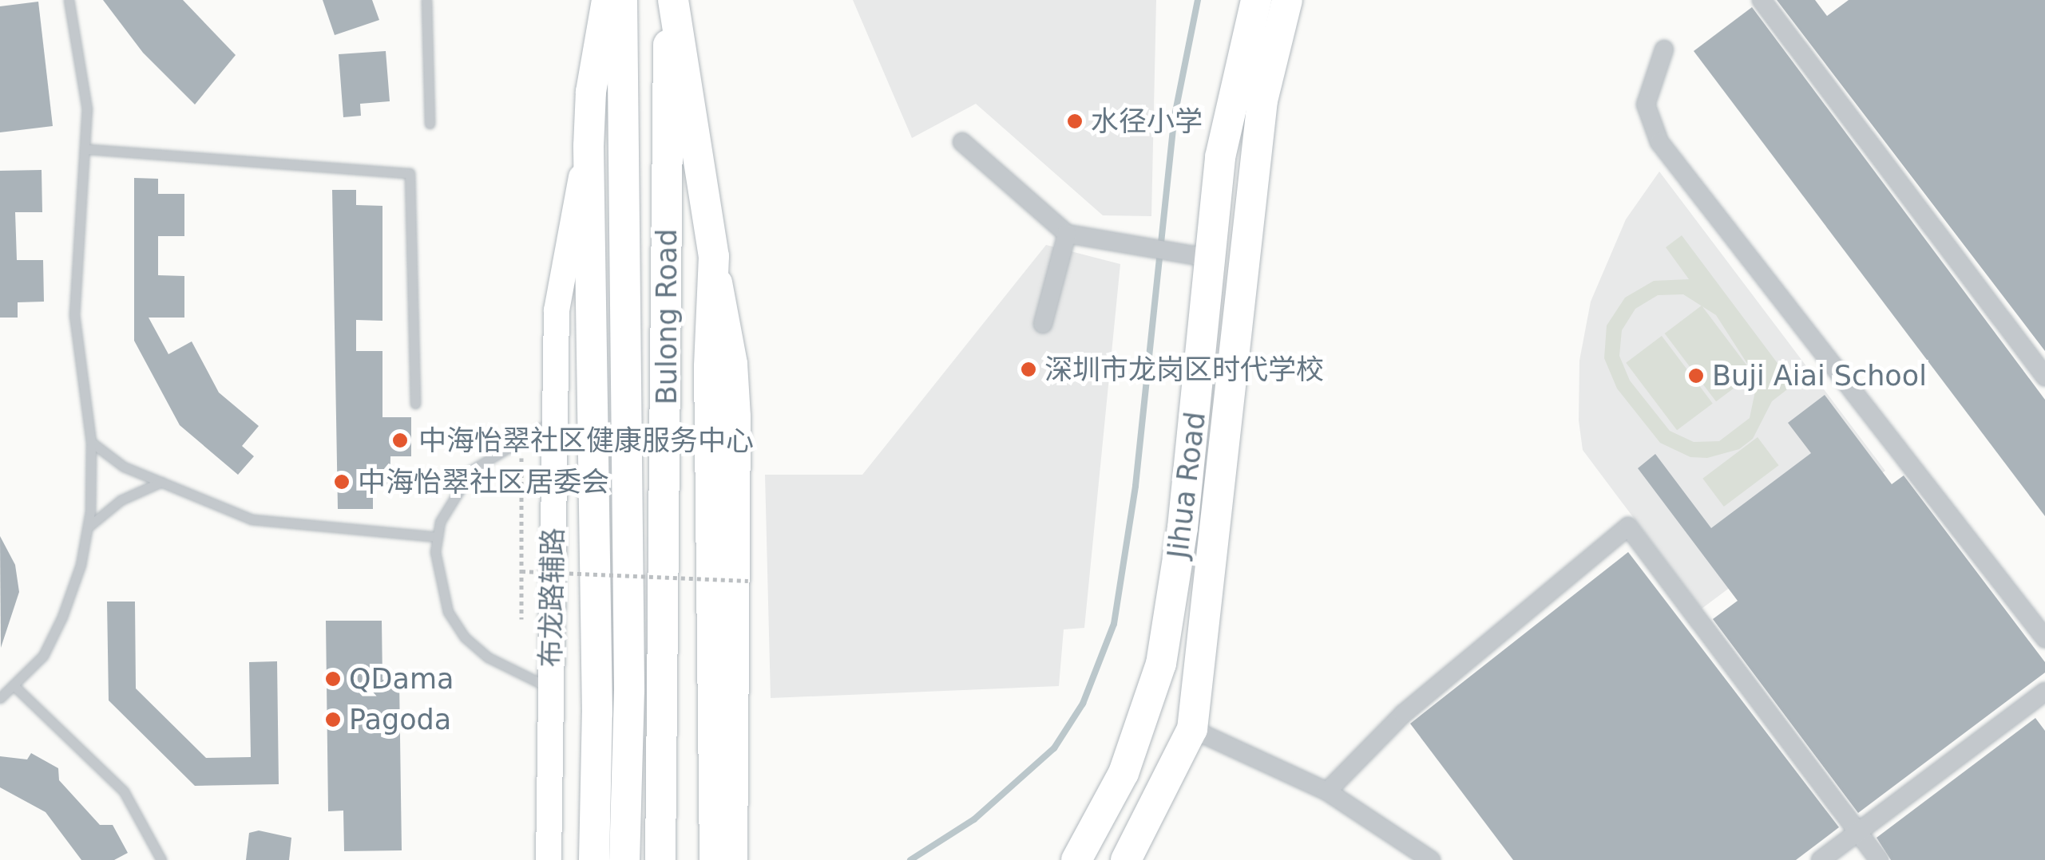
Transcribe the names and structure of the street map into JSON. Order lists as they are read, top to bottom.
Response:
{
  "streets": {
    "main road": ["Bulong Road", "Jihua Road", "布龙路辅路"]
  },
  "places": [
    "水径小学",
    "深圳市龙岗区时代学校",
    "Buji Aiai School",
    "中海怡翠社区健康服务中心",
    "中海怡翠社区居委会",
    "QDama",
    "Pagoda"
  ]
}
